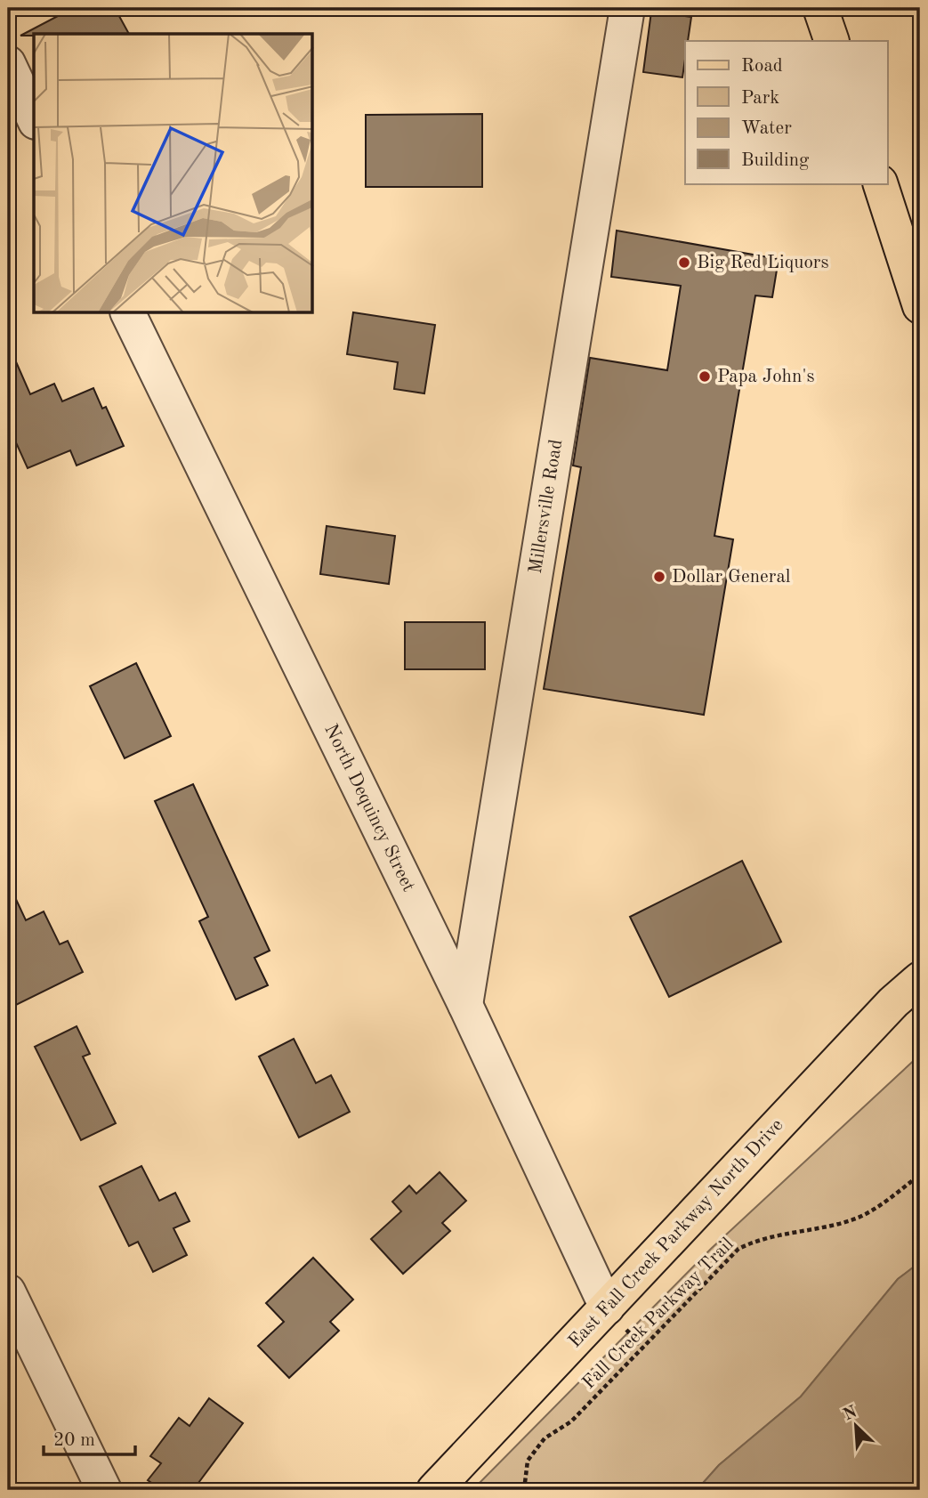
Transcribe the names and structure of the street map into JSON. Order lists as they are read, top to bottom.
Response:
{
  "streets": {
    "main road": ["East Fall Creek Parkway North Drive"],
    "street": ["Millersville Road", "North Dequincy Street"],
    "path": ["Fall Creek Parkway Trail"]
  },
  "crossings": [
    ["Millersville Road", "North Dequincy Street"],
    ["North Dequincy Street", "East Fall Creek Parkway North Drive"]
  ],
  "places": ["Big Red Liquors", "Papa John's", "Dollar General"],
  "legend": [
    "Road",
    "Park",
    "Water",
    "Building"
  ],
  "scale_bar": "20 m",
  "north": "top left"
}
